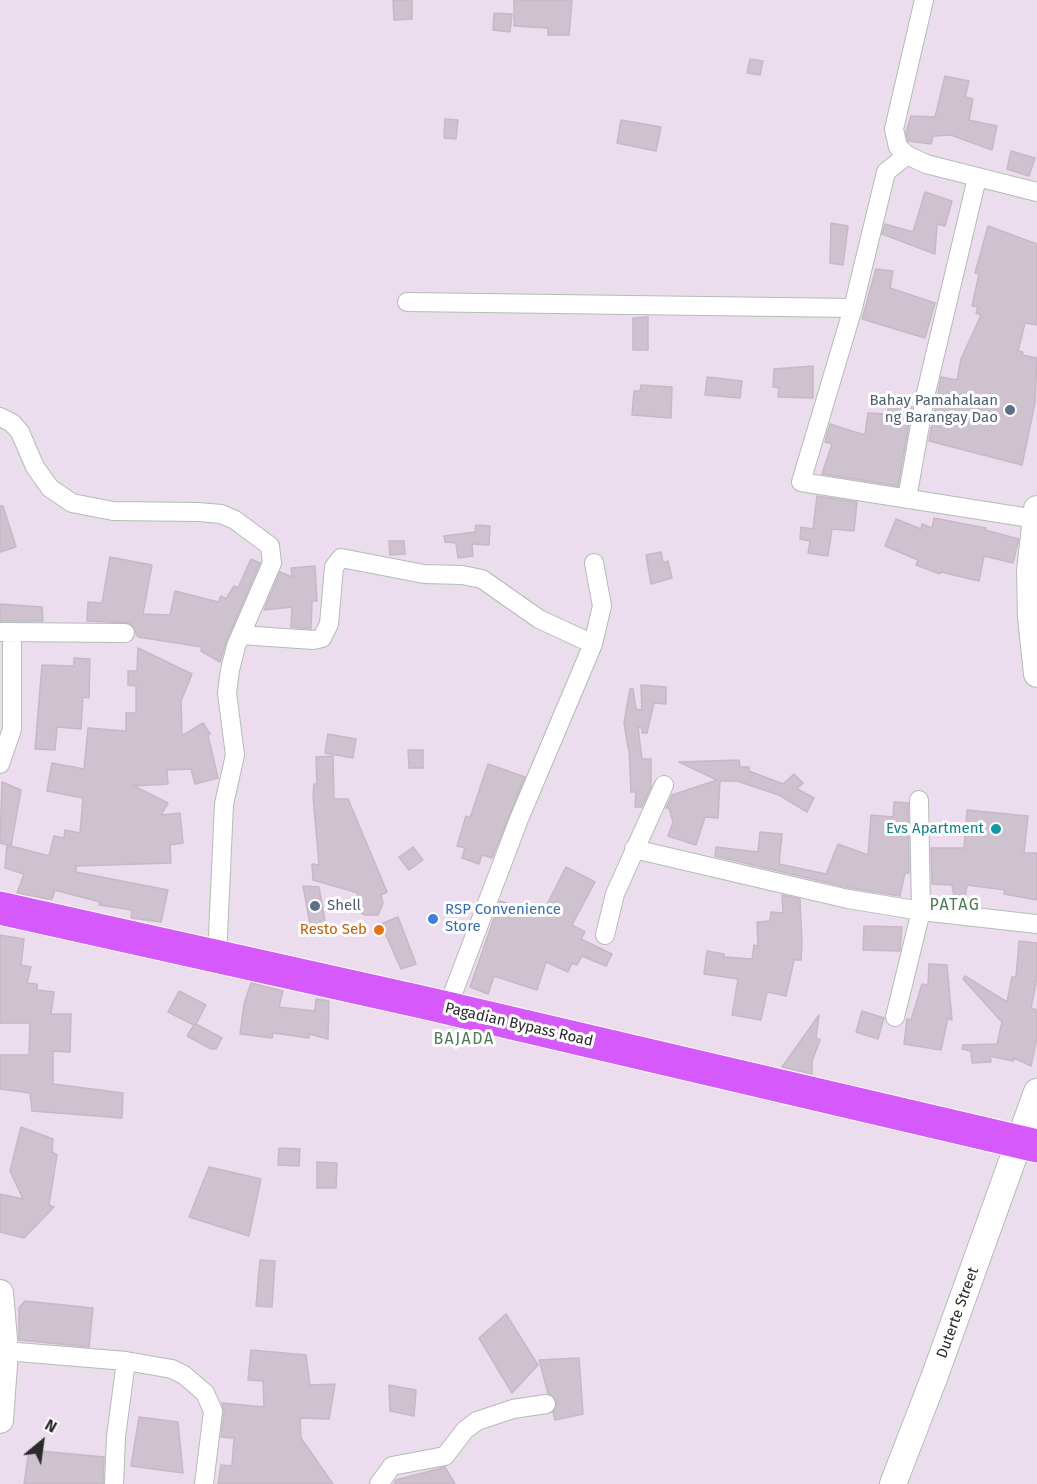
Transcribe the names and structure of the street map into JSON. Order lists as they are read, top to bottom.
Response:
{
  "streets": {
    "highway": ["Pagadian Bypass Road"],
    "main road": ["Duterte Street"]
  },
  "crossings": [
    ["Pagadian Bypass Road", "Duterte Street"]
  ],
  "districts": ["PATAG", "BAJADA"],
  "places": [
    "Bahay Pamahalaan ng Barangay Dao",
    "Evs Apartment",
    "Shell",
    "RSP Convenience Store",
    "Resto Seb"
  ],
  "north": "top right"
}
